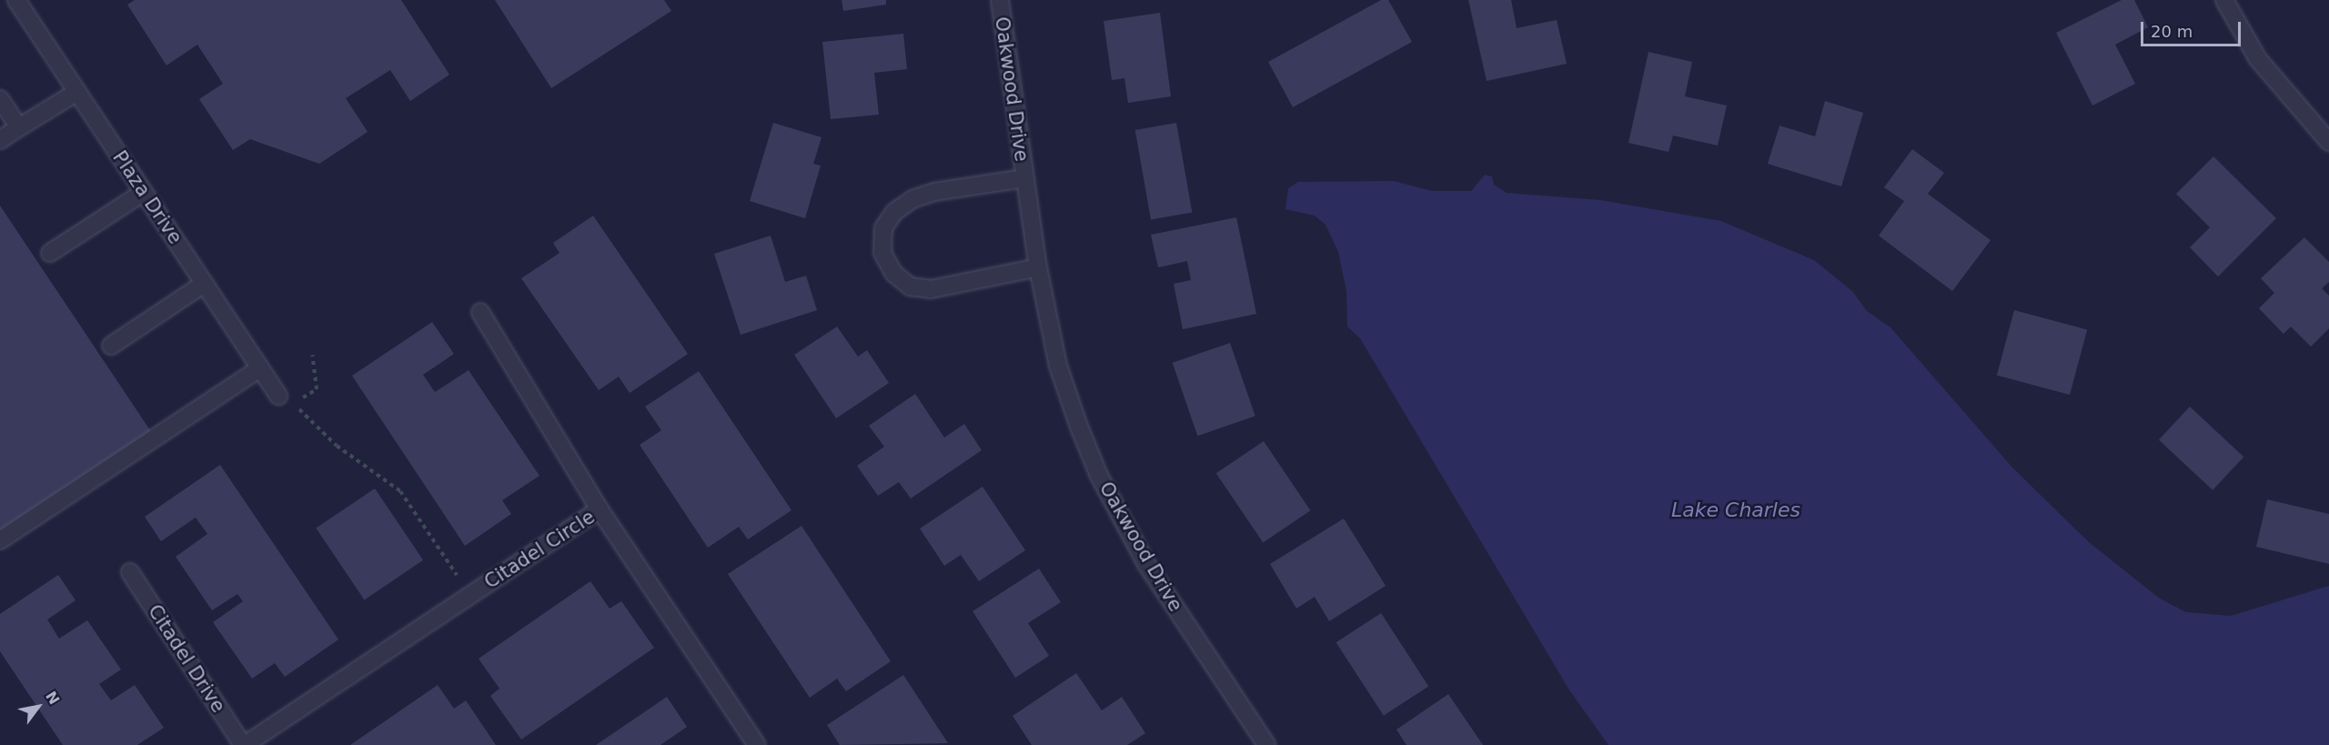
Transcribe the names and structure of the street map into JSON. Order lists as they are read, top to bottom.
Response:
{
  "streets": {
    "street": [
      "Oakwood Drive",
      "Plaza Drive",
      "Citadel Circle",
      "Citadel Drive"
    ]
  },
  "crossings": [
    ["Citadel Circle", "Citadel Drive"]
  ],
  "water": ["Lake Charles"],
  "scale_bar": "20 m",
  "north": "top right"
}
